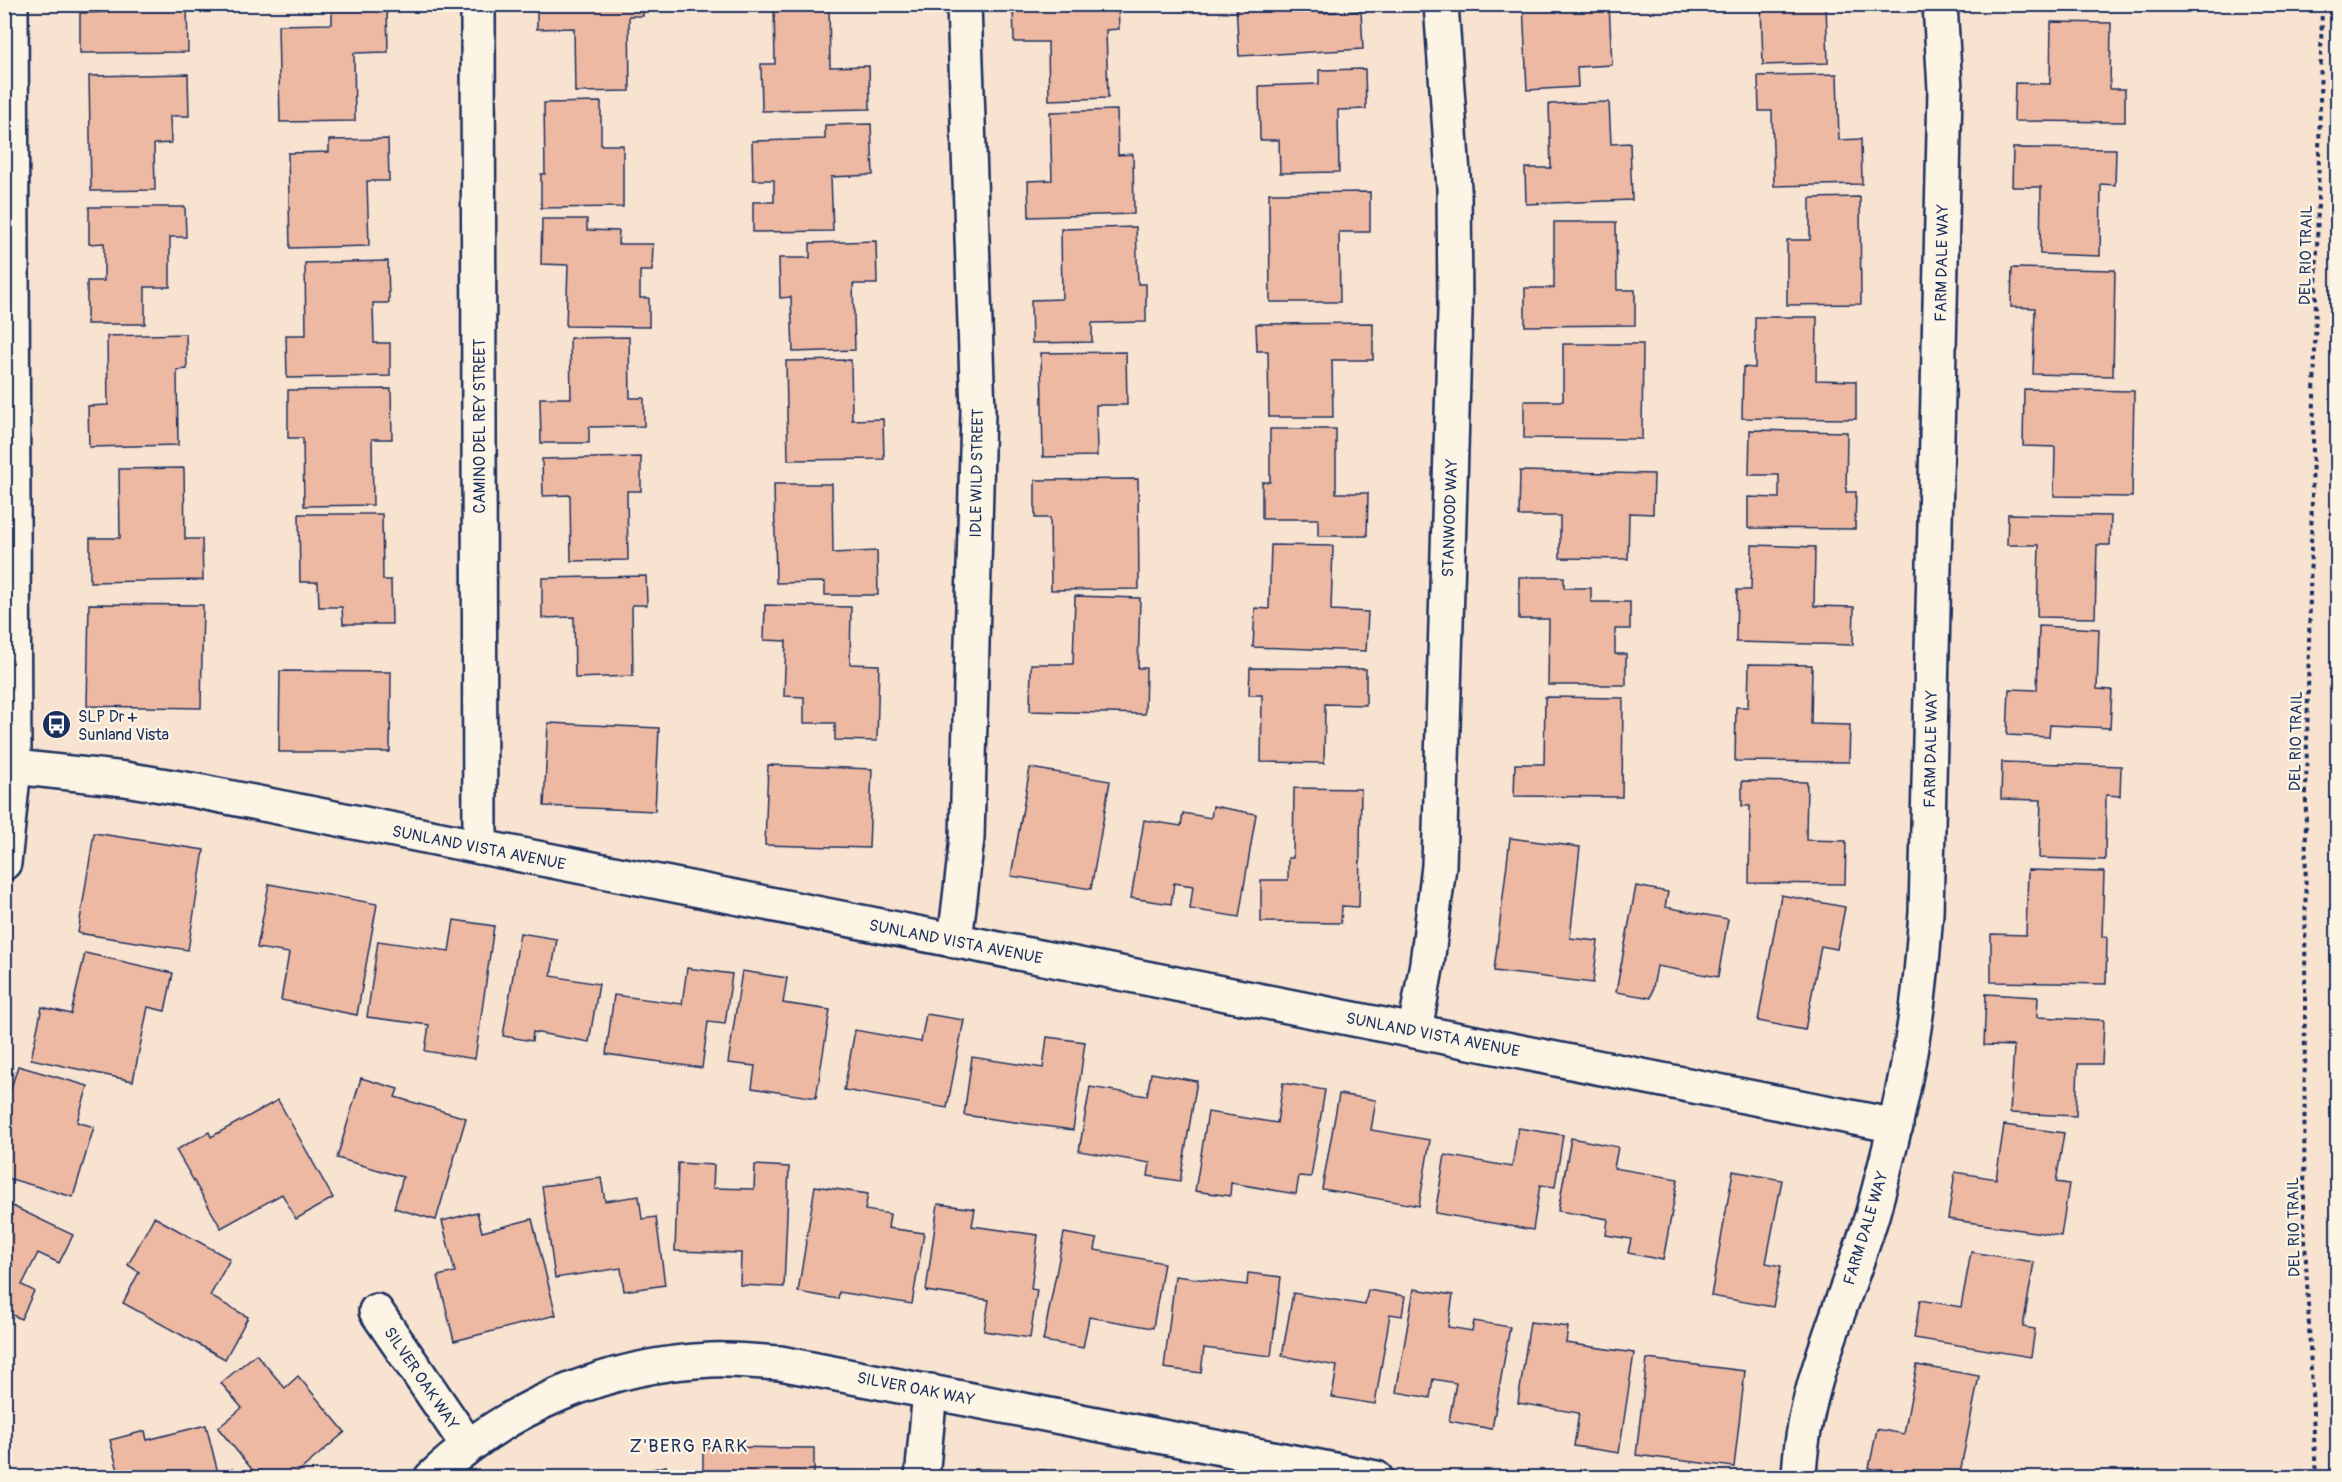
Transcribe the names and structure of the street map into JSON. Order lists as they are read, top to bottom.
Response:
{
  "streets": {
    "street": [
      "FARM DALE WAY",
      "CAMINO DEL REY STREET",
      "IDLE WILD STREET",
      "STANWOOD WAY",
      "SUNLAND VISTA AVENUE",
      "SILVER OAK WAY"
    ],
    "path": ["DEL RIO TRAIL"]
  },
  "crossings": [
    ["FARM DALE WAY", "SUNLAND VISTA AVENUE"],
    ["CAMINO DEL REY STREET", "SUNLAND VISTA AVENUE"],
    ["IDLE WILD STREET", "SUNLAND VISTA AVENUE"],
    ["STANWOOD WAY", "SUNLAND VISTA AVENUE"]
  ],
  "districts": ["Z'BERG PARK"],
  "places": {
    "bus stop": ["SLP Dr + Sunland Vista"]
  }
}
